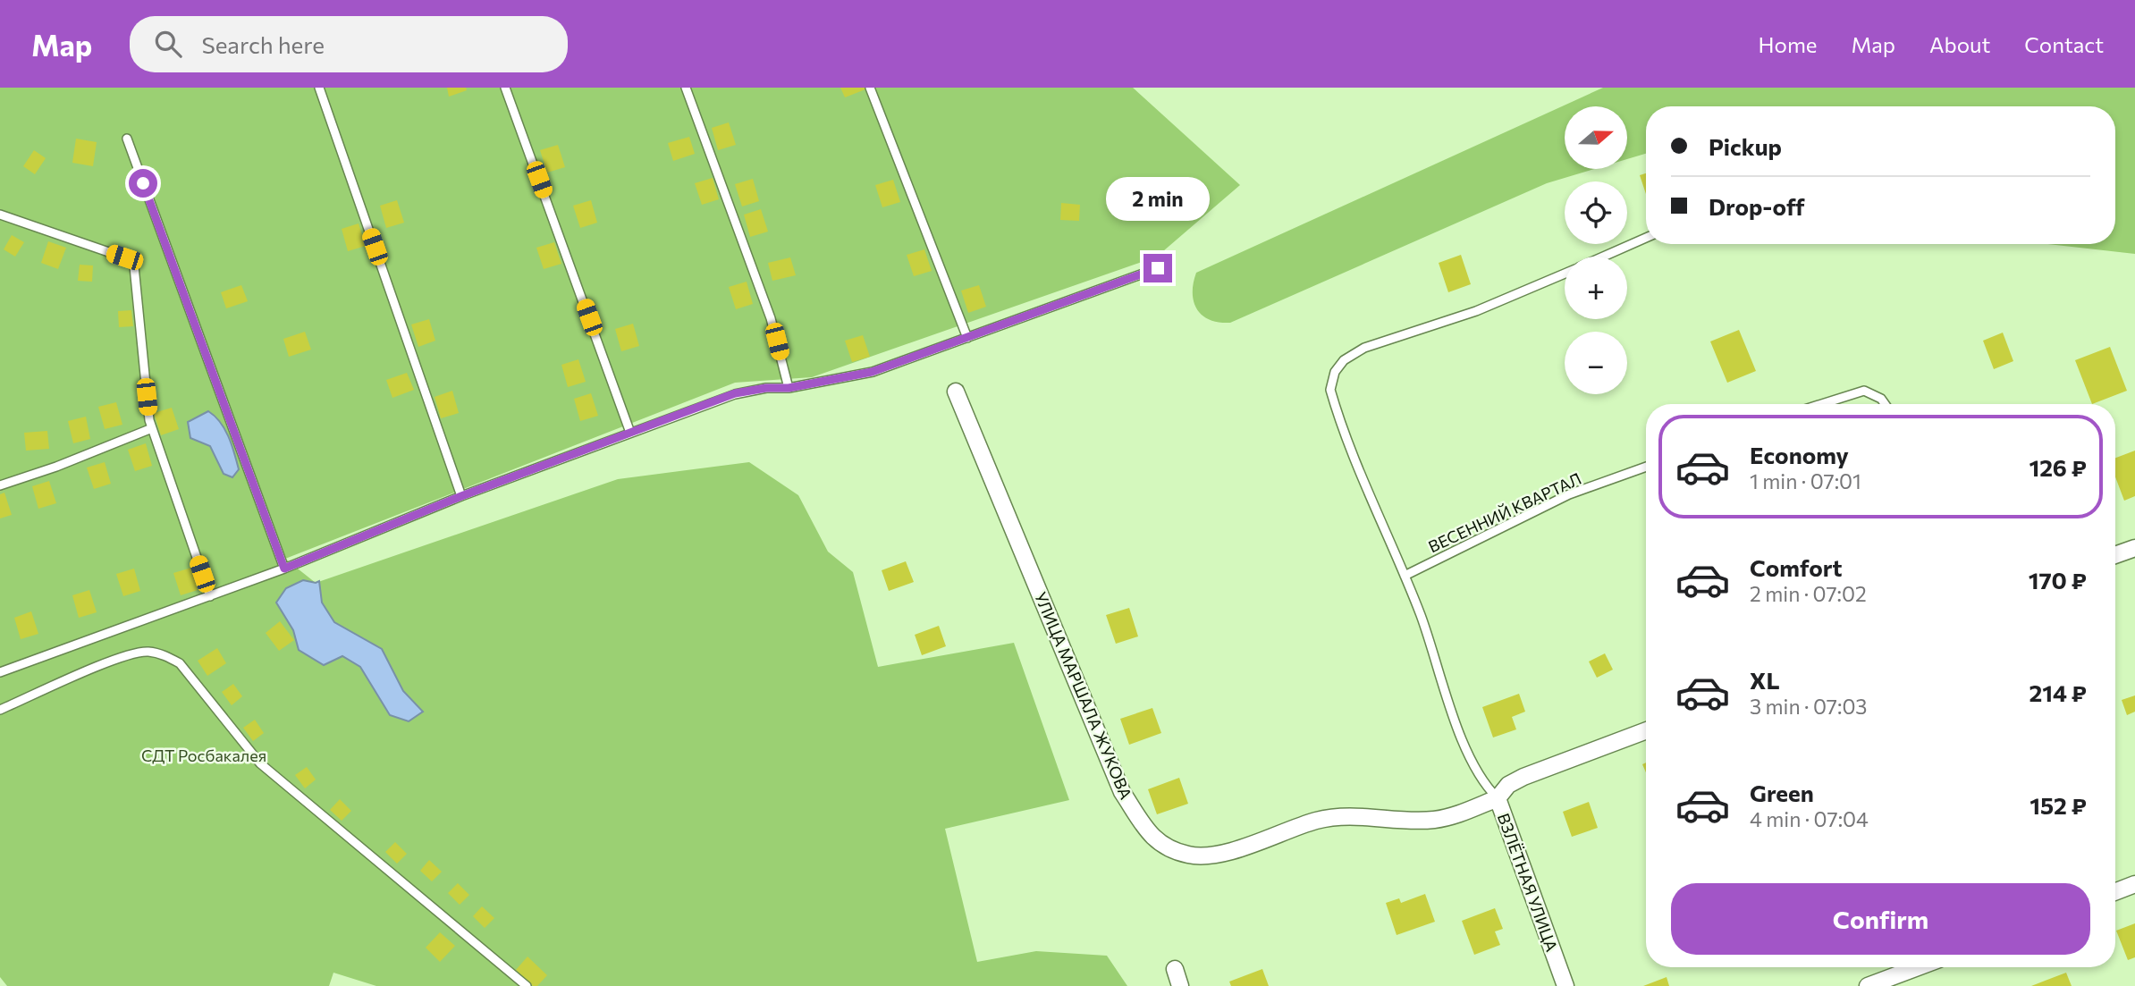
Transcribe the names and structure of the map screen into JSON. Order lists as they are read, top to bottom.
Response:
{
  "streets": {
    "street": ["УЛИЦА МАРШАЛА ЖУКОВА", "ВЗЛЁТНАЯ УЛИЦА"],
    "lane": ["ВЕСЕННИЙ КВАРТАЛ"]
  },
  "crossings": [
    ["УЛИЦА МАРШАЛА ЖУКОВА", "ВЗЛЁТНАЯ УЛИЦА"]
  ],
  "parks": ["СДТ Росбакалея"],
  "north": "right",
  "page": {
    "header": "Map",
    "search": "Search here",
    "nav": [
      "Home",
      "Map",
      "About",
      "Contact"
    ],
    "map_buttons": ["+", "−"],
    "banner": ["Pickup", "Drop-off"],
    "bubble": "2 min",
    "list": [
      {
        "name": "Economy",
        "note": "1 min · 07:01",
        "value": "126 ₽"
      },
      {
        "name": "Comfort",
        "note": "2 min · 07:02",
        "value": "170 ₽"
      },
      {
        "name": "XL",
        "note": "3 min · 07:03",
        "value": "214 ₽"
      },
      {
        "name": "Green",
        "note": "4 min · 07:04",
        "value": "152 ₽"
      }
    ],
    "buttons": "Confirm"
  }
}
